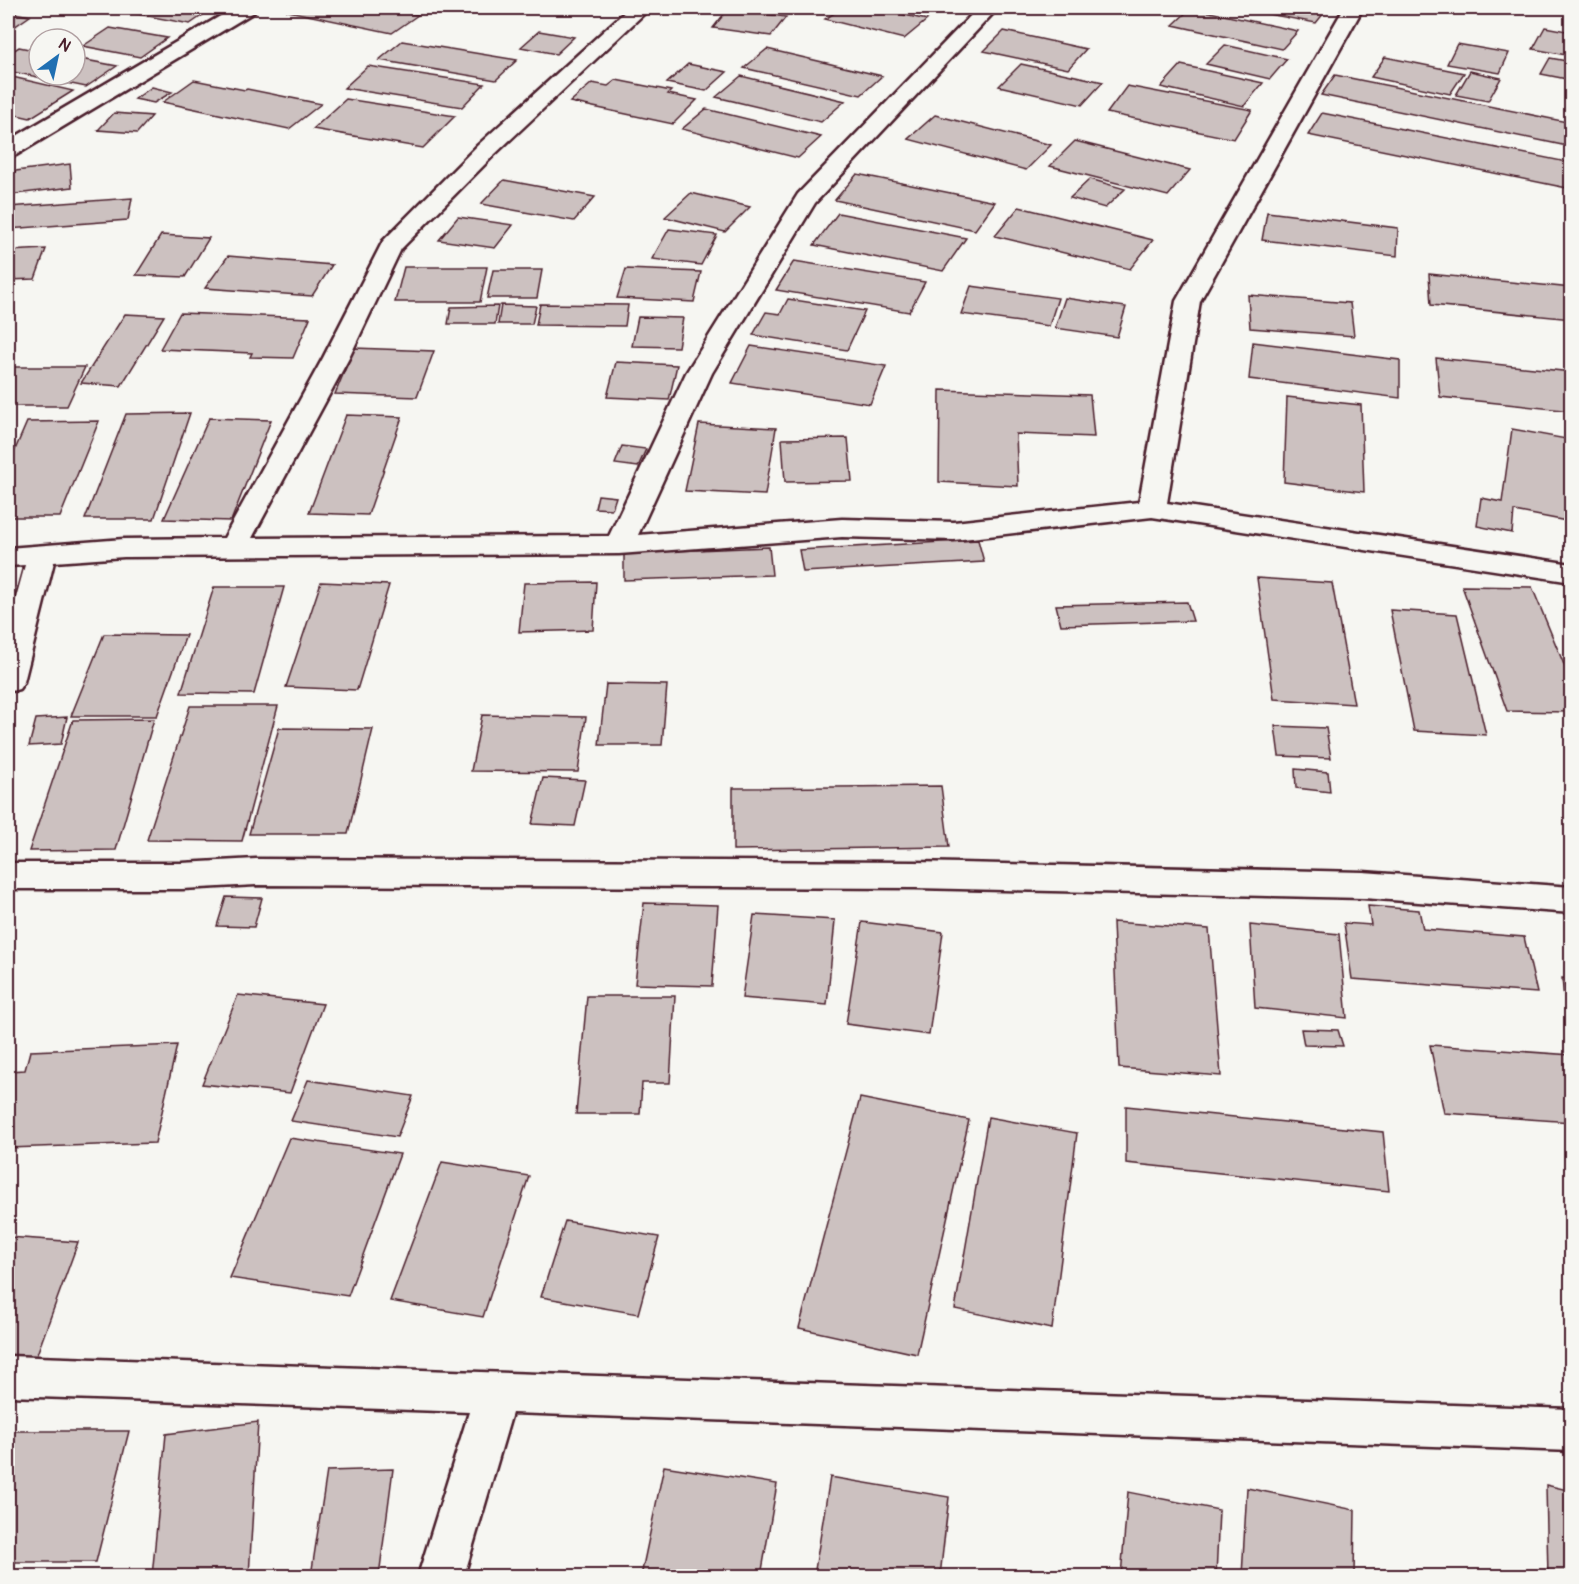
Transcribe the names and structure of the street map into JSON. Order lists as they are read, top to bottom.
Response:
{
  "north": "top right"
}
